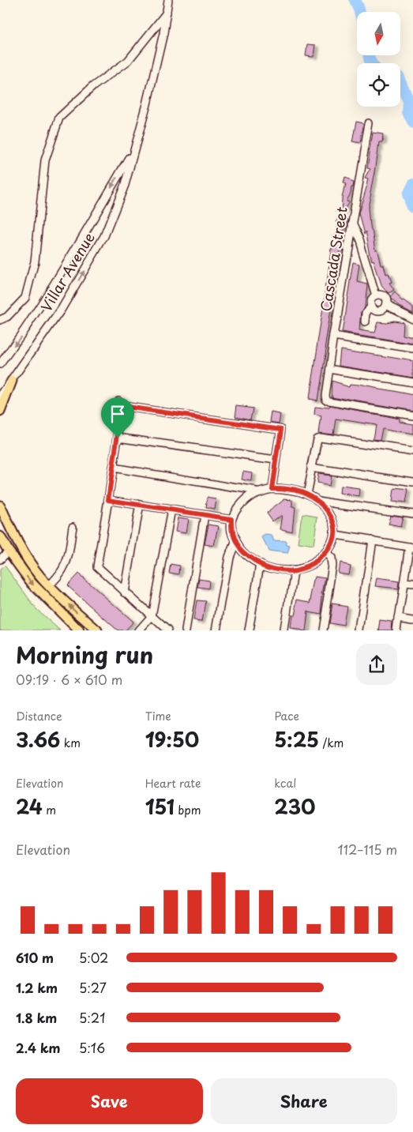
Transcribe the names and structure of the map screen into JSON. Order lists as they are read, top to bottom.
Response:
{
  "streets": {
    "street": ["Cascada Street", "Villar Avenue"]
  },
  "north": "bottom",
  "page": {
    "heading": ["Morning run", "09:19 · 6 × 610 m"],
    "stats": [
      ["Distance", "3.66 km"],
      ["Time", "19:50"],
      ["Pace", "5:25 /km"],
      ["Elevation", "24 m"],
      ["Heart rate", "151 bpm"],
      ["kcal", "230"]
    ],
    "chart": ["Elevation", "112–115 m"],
    "list": [
      {
        "name": "610 m",
        "note": "5:02"
      },
      {
        "name": "1.2 km",
        "note": "5:27"
      },
      {
        "name": "1.8 km",
        "note": "5:21"
      },
      {
        "name": "2.4 km",
        "note": "5:16"
      }
    ],
    "buttons": ["Save", "Share"]
  }
}
